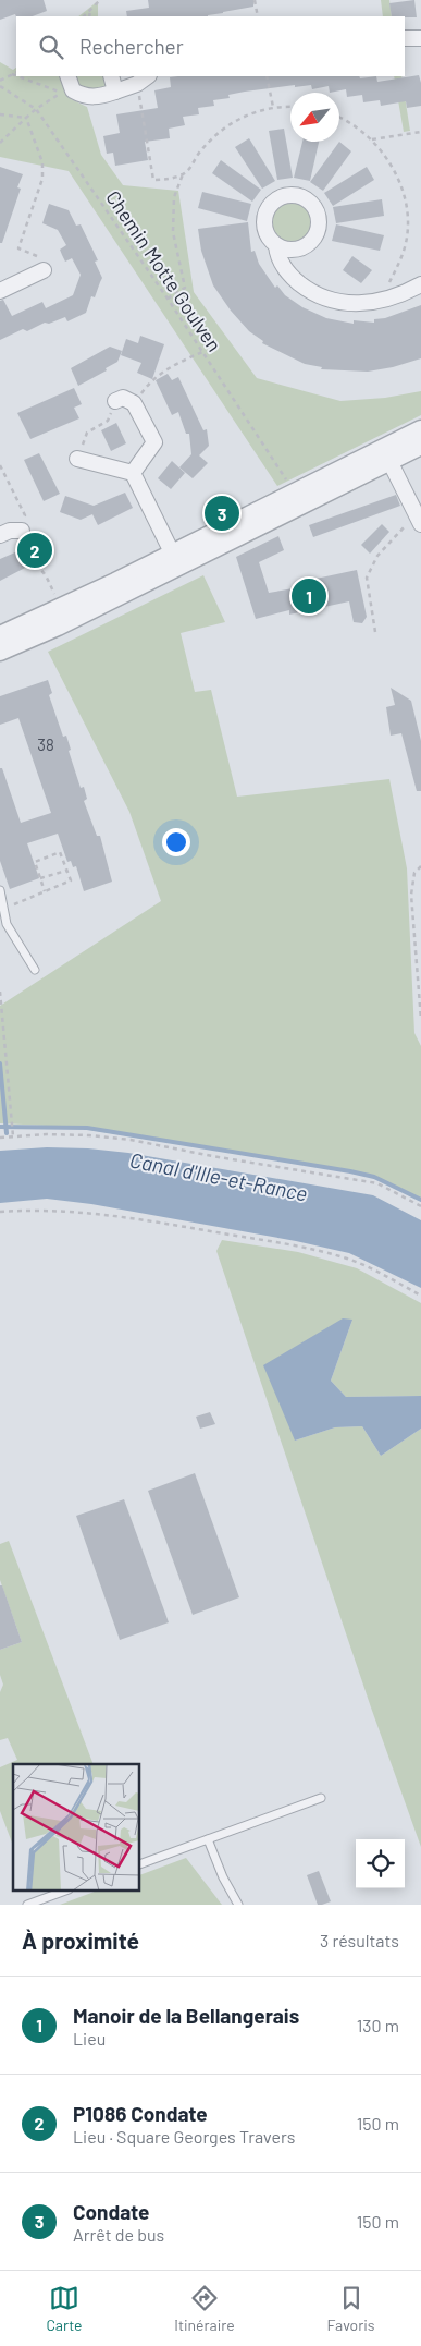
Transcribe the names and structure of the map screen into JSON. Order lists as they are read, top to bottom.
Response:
{
  "streets": {
    "path": ["Chemin Motte Goulven"]
  },
  "water": ["Canal d'Ille-et-Rance"],
  "house_numbers": ["38"],
  "north": "bottom left",
  "page": {
    "search": "Rechercher",
    "pins": ["3", "2", "1"],
    "heading": ["À proximité", "3 résultats"],
    "list": [
      {
        "mark": "1",
        "name": "Manoir de la Bellangerais",
        "note": "Lieu",
        "value": "130 m"
      },
      {
        "mark": "2",
        "name": "P1086 Condate",
        "note": "Lieu · Square Georges Travers",
        "value": "150 m"
      },
      {
        "mark": "3",
        "name": "Condate",
        "note": "Arrêt de bus",
        "value": "150 m"
      }
    ],
    "nav": ["Carte", "Itinéraire", "Favoris"]
  }
}
